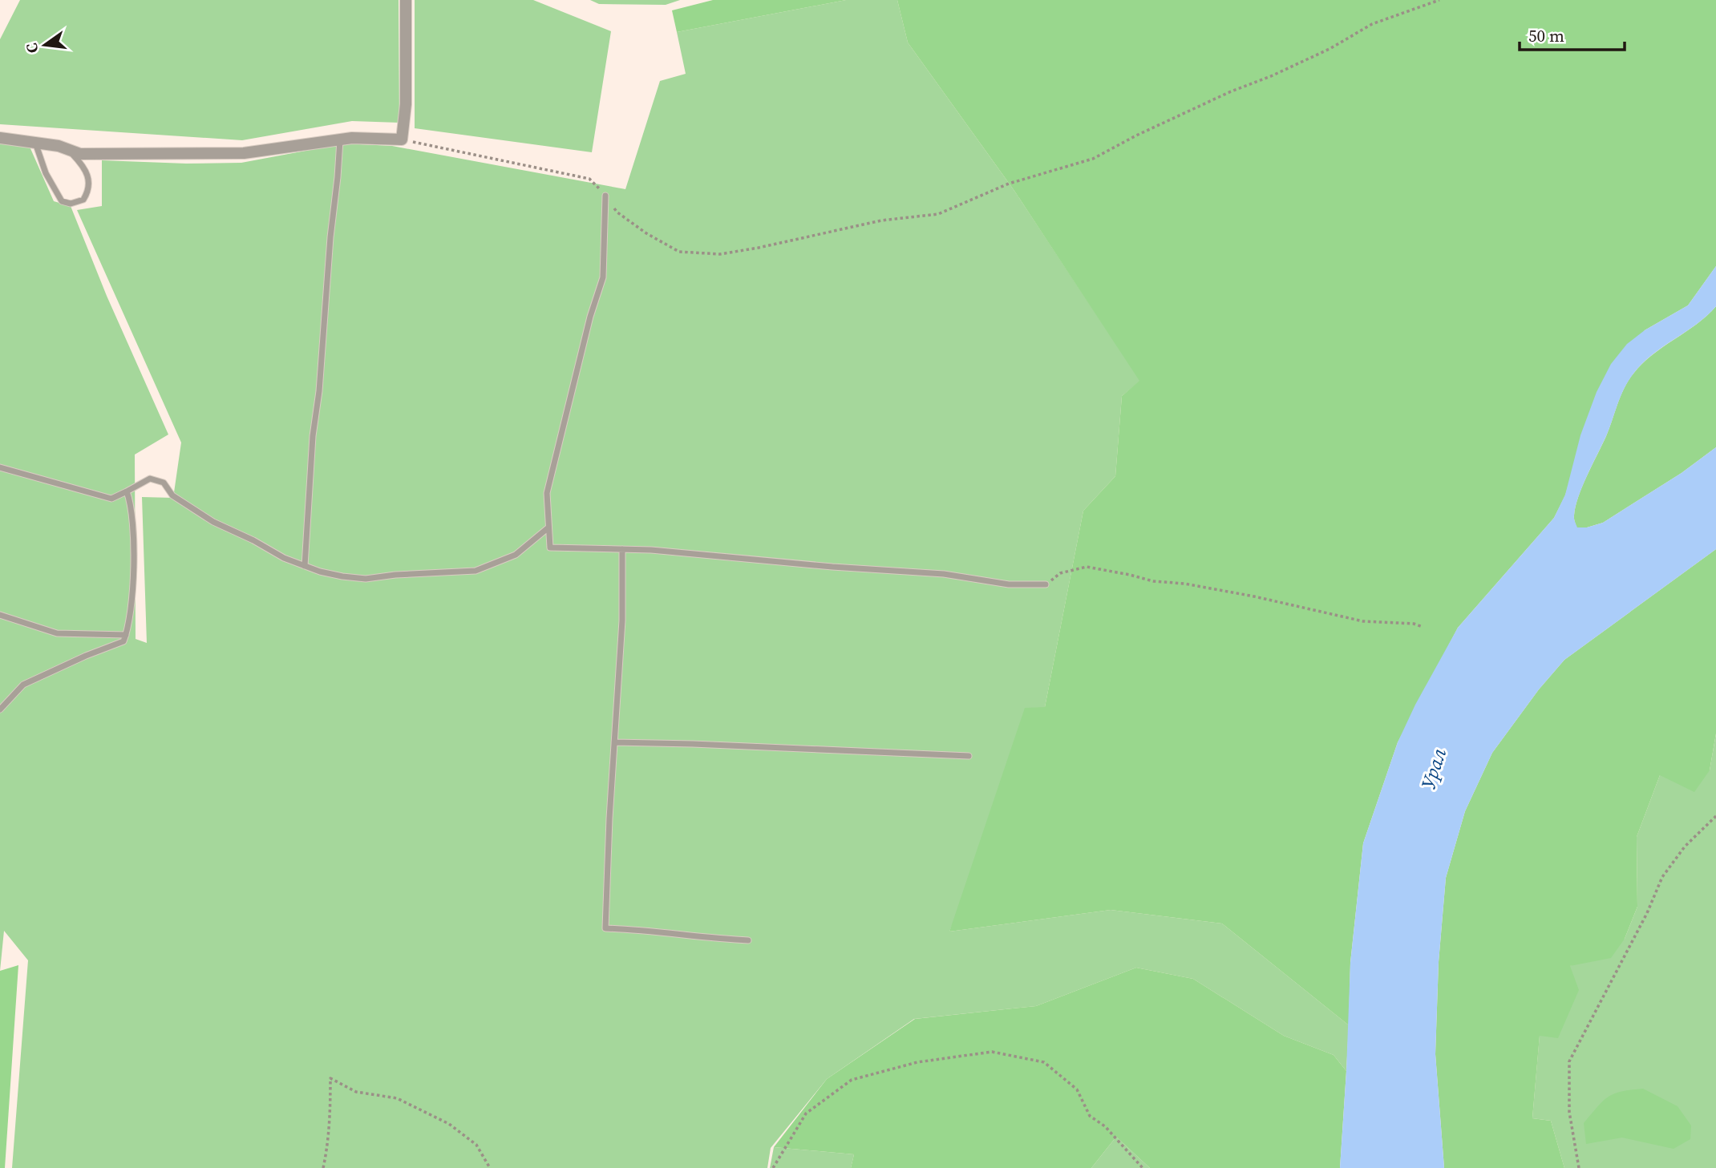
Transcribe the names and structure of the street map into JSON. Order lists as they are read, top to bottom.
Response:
{
  "water": ["Урал"],
  "scale_bar": "50 m",
  "north": "left"
}
